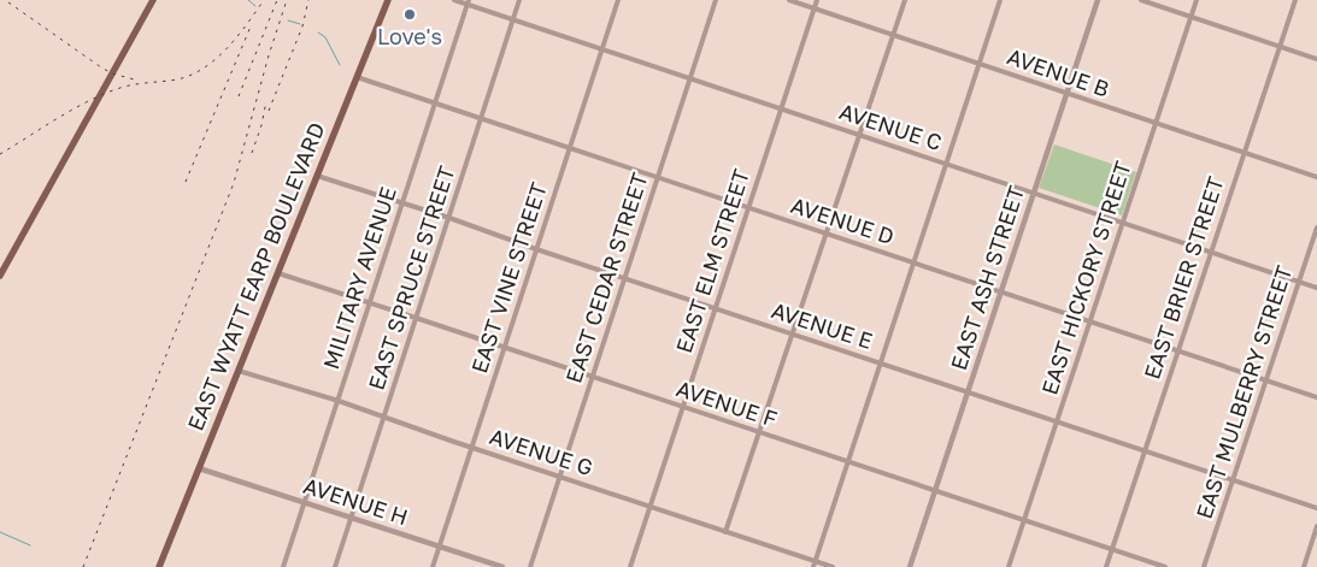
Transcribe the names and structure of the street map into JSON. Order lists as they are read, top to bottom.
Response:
{
  "streets": {
    "main road": ["EAST WYATT EARP BOULEVARD"],
    "street": [
      "AVENUE B",
      "AVENUE C",
      "AVENUE D",
      "EAST ELM STREET",
      "MILITARY AVENUE",
      "EAST SPRUCE STREET",
      "EAST VINE STREET",
      "EAST CEDAR STREET",
      "EAST ASH STREET",
      "EAST HICKORY STREET",
      "EAST BRIER STREET",
      "AVENUE E",
      "EAST MULBERRY STREET",
      "AVENUE F",
      "AVENUE G",
      "AVENUE H"
    ]
  },
  "crossings": [
    ["AVENUE B", "EAST ELM STREET"],
    ["AVENUE B", "EAST ASH STREET"],
    ["AVENUE B", "EAST HICKORY STREET"],
    ["AVENUE B", "EAST BRIER STREET"],
    ["AVENUE C", "EAST ELM STREET"],
    ["AVENUE C", "MILITARY AVENUE"],
    ["AVENUE C", "EAST SPRUCE STREET"],
    ["AVENUE C", "EAST VINE STREET"],
    ["AVENUE C", "EAST CEDAR STREET"],
    ["AVENUE C", "EAST ASH STREET"],
    ["AVENUE C", "EAST HICKORY STREET"],
    ["AVENUE C", "EAST BRIER STREET"],
    ["AVENUE C", "EAST MULBERRY STREET"],
    ["AVENUE D", "EAST ELM STREET"],
    ["AVENUE D", "EAST WYATT EARP BOULEVARD"],
    ["AVENUE D", "MILITARY AVENUE"],
    ["AVENUE D", "EAST SPRUCE STREET"],
    ["AVENUE D", "EAST VINE STREET"],
    ["AVENUE D", "EAST CEDAR STREET"],
    ["AVENUE D", "EAST ASH STREET"],
    ["AVENUE D", "EAST HICKORY STREET"],
    ["AVENUE D", "EAST BRIER STREET"],
    ["AVENUE D", "EAST MULBERRY STREET"],
    ["EAST ELM STREET", "AVENUE E"],
    ["EAST ELM STREET", "AVENUE F"],
    ["EAST ELM STREET", "AVENUE G"],
    ["EAST WYATT EARP BOULEVARD", "AVENUE E"],
    ["EAST WYATT EARP BOULEVARD", "AVENUE F"],
    ["EAST WYATT EARP BOULEVARD", "AVENUE G"],
    ["EAST WYATT EARP BOULEVARD", "AVENUE H"],
    ["MILITARY AVENUE", "AVENUE E"],
    ["MILITARY AVENUE", "AVENUE F"],
    ["MILITARY AVENUE", "AVENUE G"],
    ["MILITARY AVENUE", "AVENUE H"],
    ["EAST SPRUCE STREET", "AVENUE E"],
    ["EAST SPRUCE STREET", "AVENUE F"],
    ["EAST SPRUCE STREET", "AVENUE G"],
    ["EAST SPRUCE STREET", "AVENUE H"],
    ["EAST VINE STREET", "AVENUE E"],
    ["EAST VINE STREET", "AVENUE F"],
    ["EAST VINE STREET", "AVENUE G"],
    ["EAST VINE STREET", "AVENUE H"],
    ["EAST CEDAR STREET", "AVENUE E"],
    ["EAST CEDAR STREET", "AVENUE F"],
    ["EAST CEDAR STREET", "AVENUE G"],
    ["EAST ASH STREET", "AVENUE E"],
    ["EAST ASH STREET", "AVENUE F"],
    ["EAST HICKORY STREET", "AVENUE E"],
    ["EAST HICKORY STREET", "AVENUE F"],
    ["EAST BRIER STREET", "AVENUE E"],
    ["EAST BRIER STREET", "AVENUE F"],
    ["AVENUE E", "EAST MULBERRY STREET"]
  ],
  "places": ["Love's"]
}
